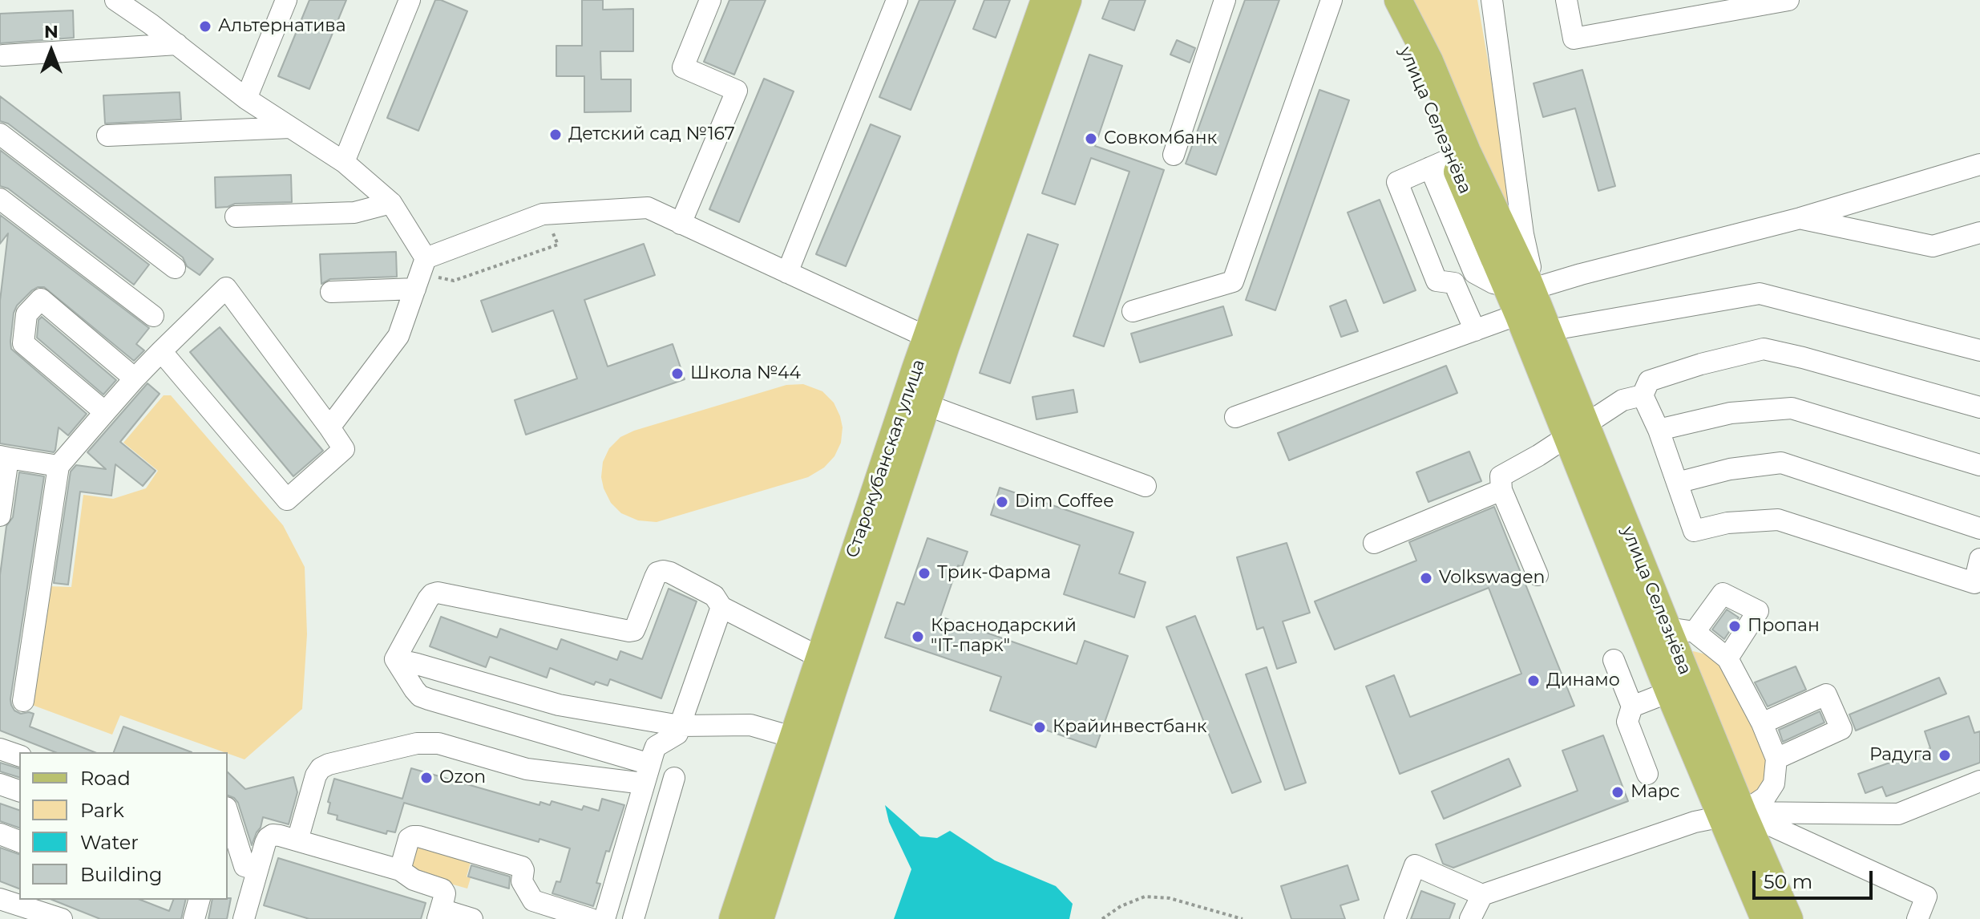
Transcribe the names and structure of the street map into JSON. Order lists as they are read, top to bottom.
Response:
{
  "streets": {
    "main road": ["улица Селезнёва", "Старокубанская улица"]
  },
  "places": [
    "Альтернатива",
    "Детский сад №167",
    "Совкомбанк",
    "Школа №44",
    "Dim Coffee",
    "Трик-Фарма",
    "Volkswagen",
    "Пропан",
    "Краснодарский \"IT-парк\"",
    "Динамо",
    "Крайинвестбанк",
    "Радуга",
    "Ozon",
    "Марс"
  ],
  "legend": [
    "Road",
    "Park",
    "Water",
    "Building"
  ],
  "scale_bar": "50 m",
  "north": "top"
}
